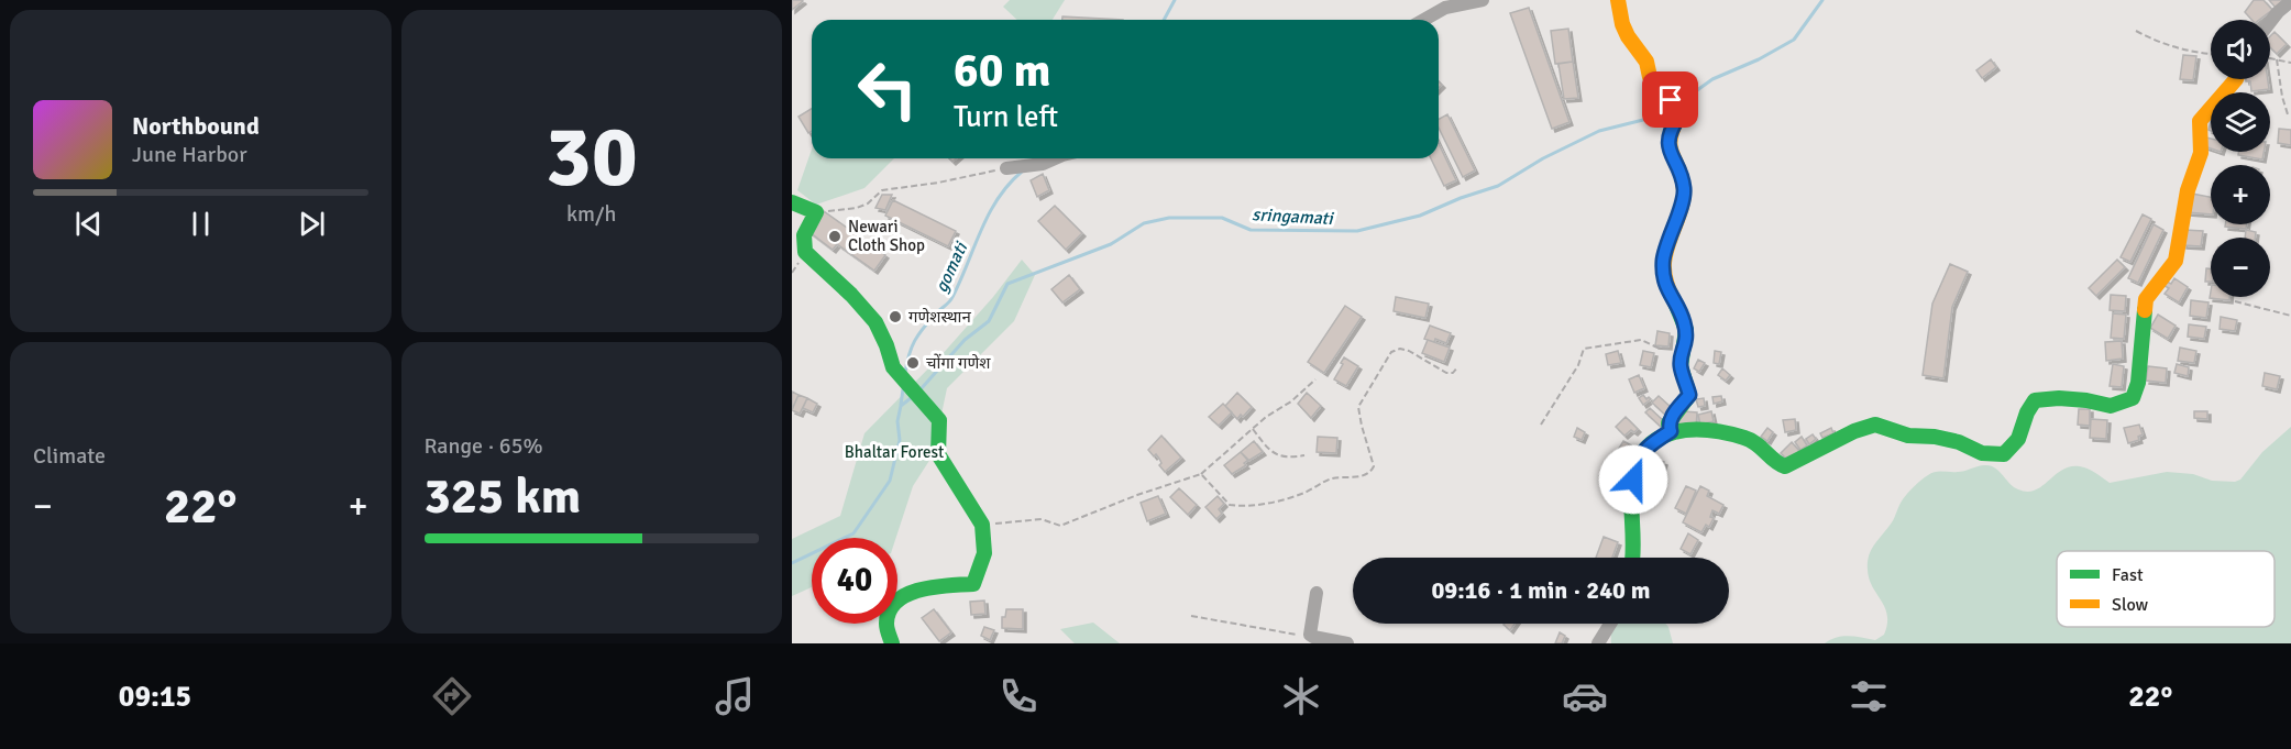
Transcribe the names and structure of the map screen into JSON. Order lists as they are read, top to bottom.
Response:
{
  "water": ["sringamati", "gomati"],
  "parks": ["Bhaltar Forest"],
  "places": ["Newari Cloth Shop", "गणेशस्थान", "चोंगा गणेश"],
  "legend": ["Fast", "Slow"],
  "page": {
    "tile": [
      ["30", "km/h"],
      "Climate",
      ["Range · 65%", "325 km"]
    ],
    "map_buttons": ["+", "−"],
    "turn": ["60 m", "Turn left"],
    "song": ["Northbound", "June Harbor"],
    "heat": ["−", "22°", "+"],
    "limit": "40",
    "trip": "09:16 · 1 min · 240 m",
    "tabs": ["09:15", "22°"]
  }
}
